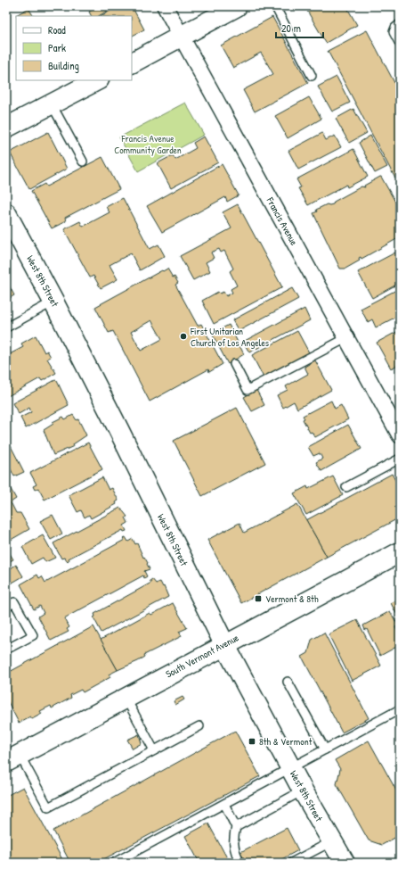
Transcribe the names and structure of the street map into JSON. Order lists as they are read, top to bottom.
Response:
{
  "streets": {
    "main road": ["West 8th Street", "South Vermont Avenue"],
    "street": ["Francis Avenue"]
  },
  "crossings": [
    ["West 8th Street", "South Vermont Avenue"]
  ],
  "parks": ["Francis Avenue Community Garden"],
  "places": {
    "other": ["First Unitarian Church of Los Angeles"],
    "transit": ["Vermont & 8th", "8th & Vermont"]
  },
  "legend": ["Road", "Park", "Building"],
  "scale_bar": "20 m"
}
